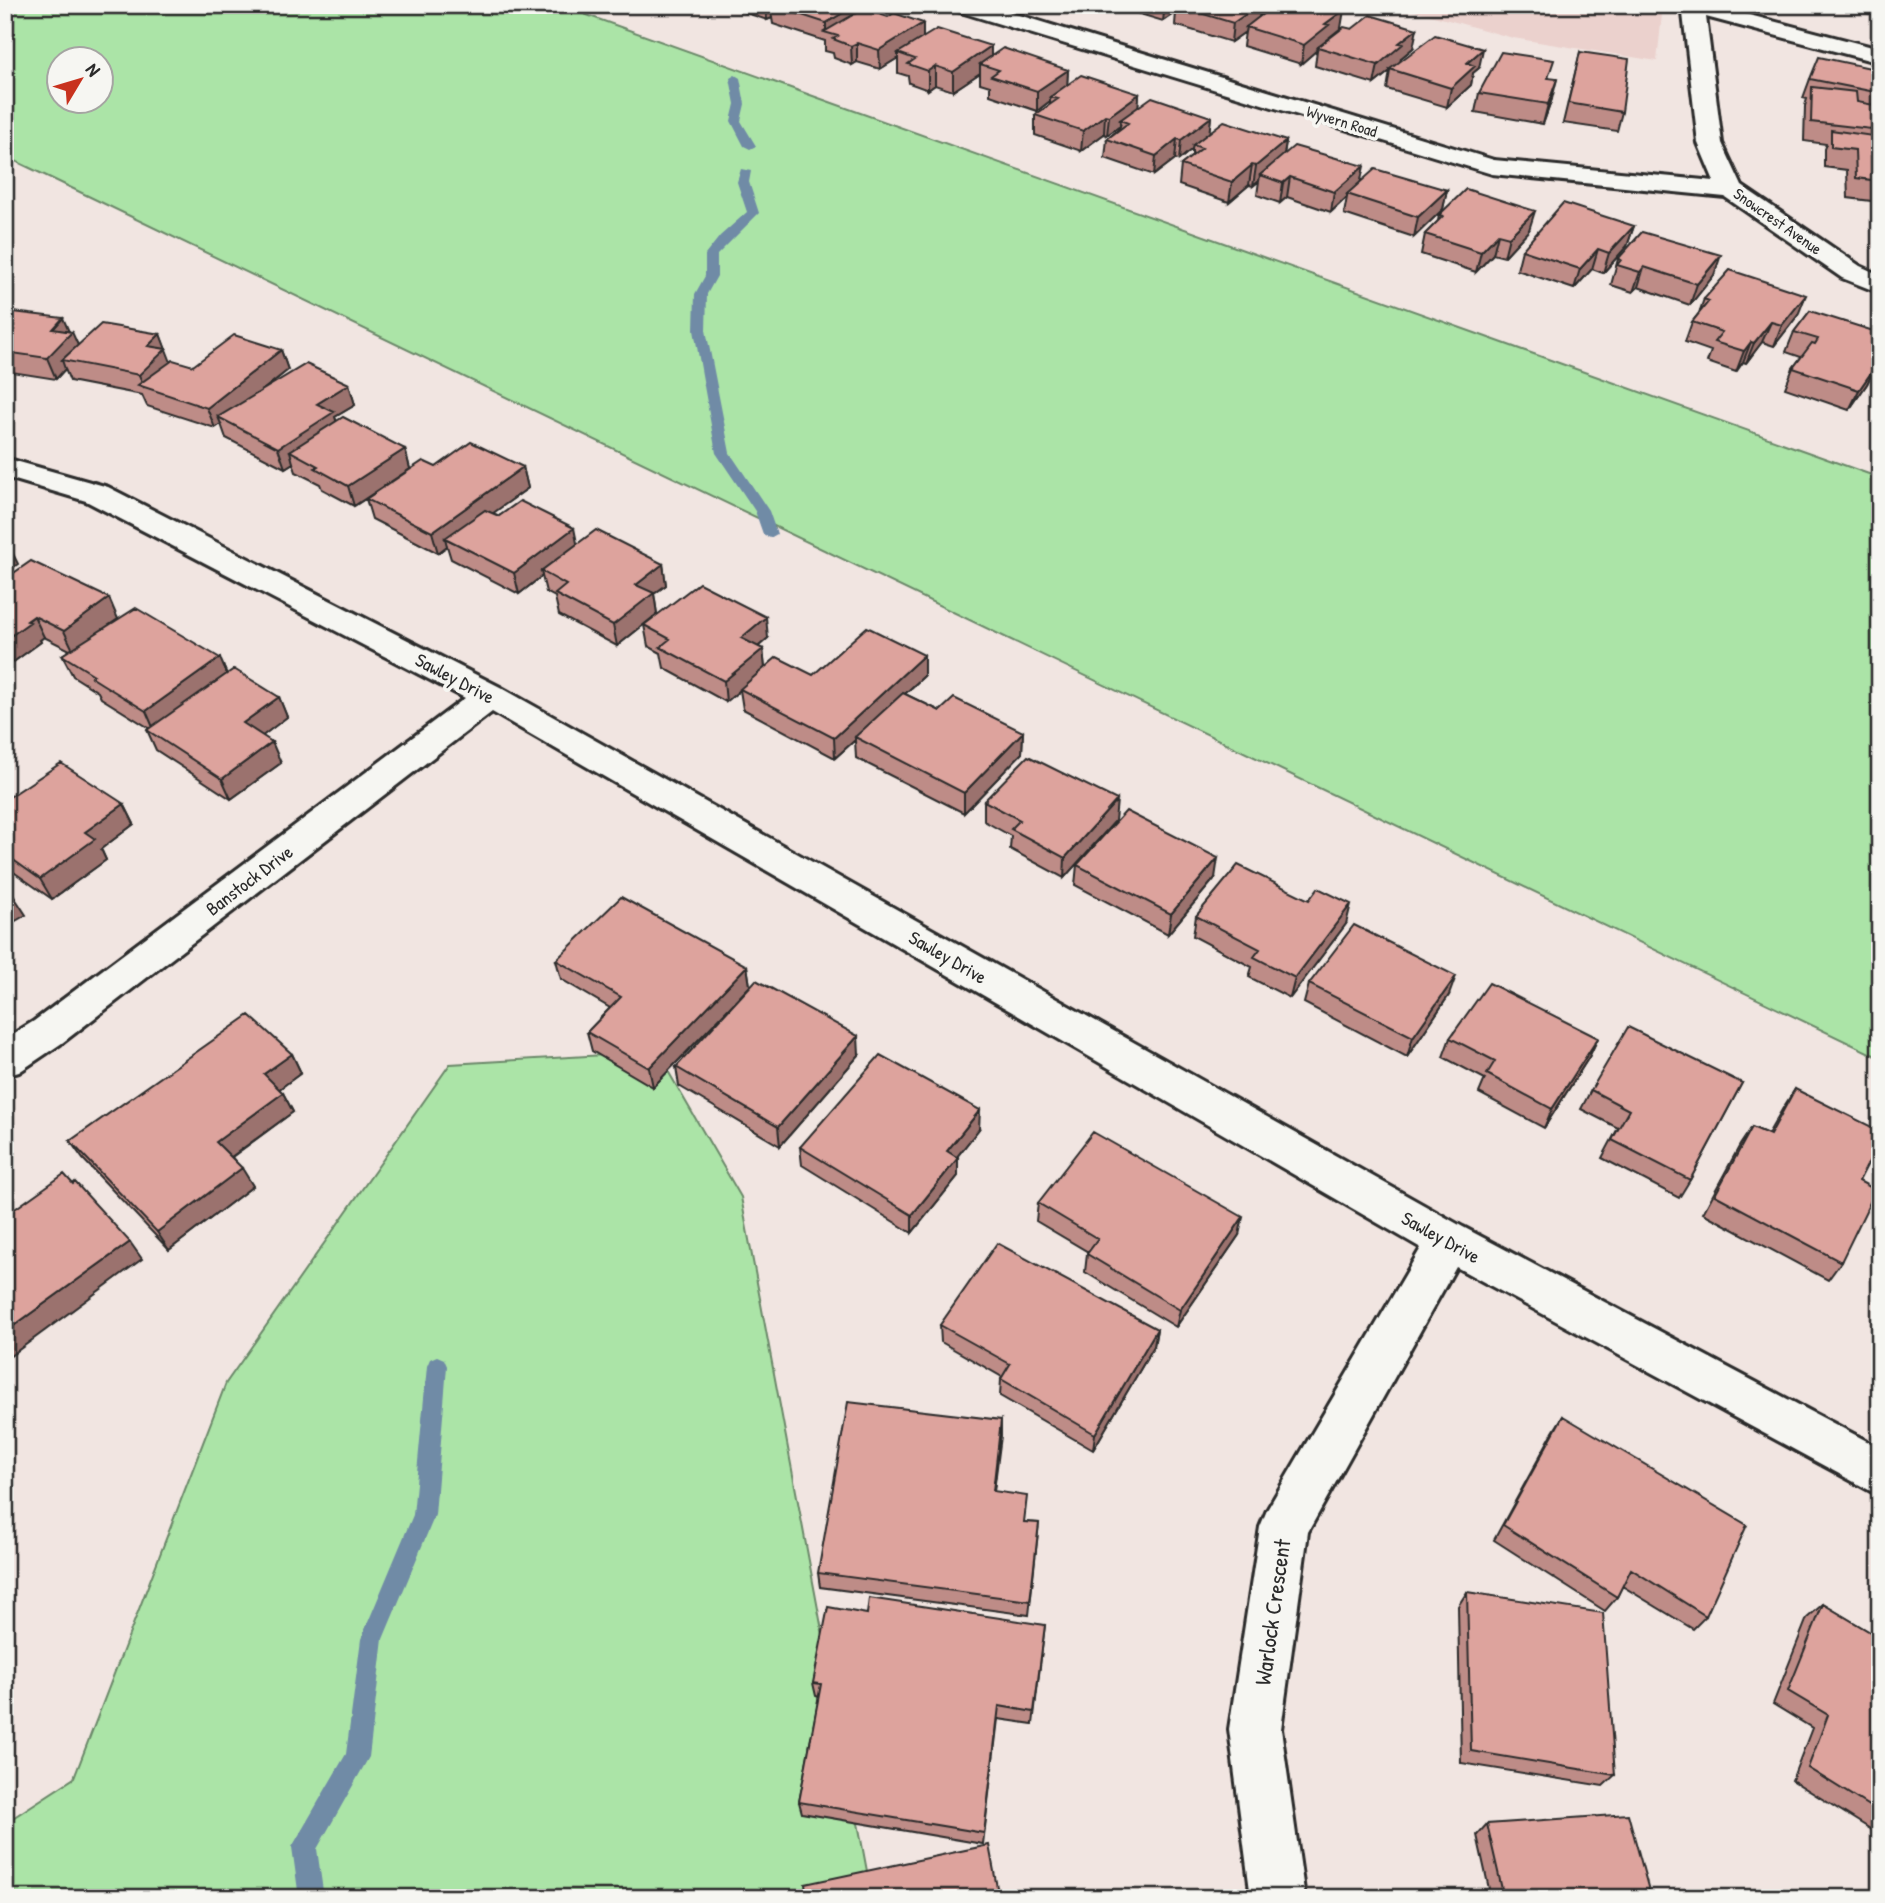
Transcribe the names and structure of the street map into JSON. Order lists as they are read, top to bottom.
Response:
{
  "streets": {
    "street": [
      "Wyvern Road",
      "Snowcrest Avenue",
      "Sawley Drive",
      "Banstock Drive",
      "Warlock Crescent"
    ]
  },
  "crossings": [
    ["Wyvern Road", "Snowcrest Avenue"],
    ["Sawley Drive", "Banstock Drive"],
    ["Sawley Drive", "Warlock Crescent"]
  ],
  "north": "top right"
}
